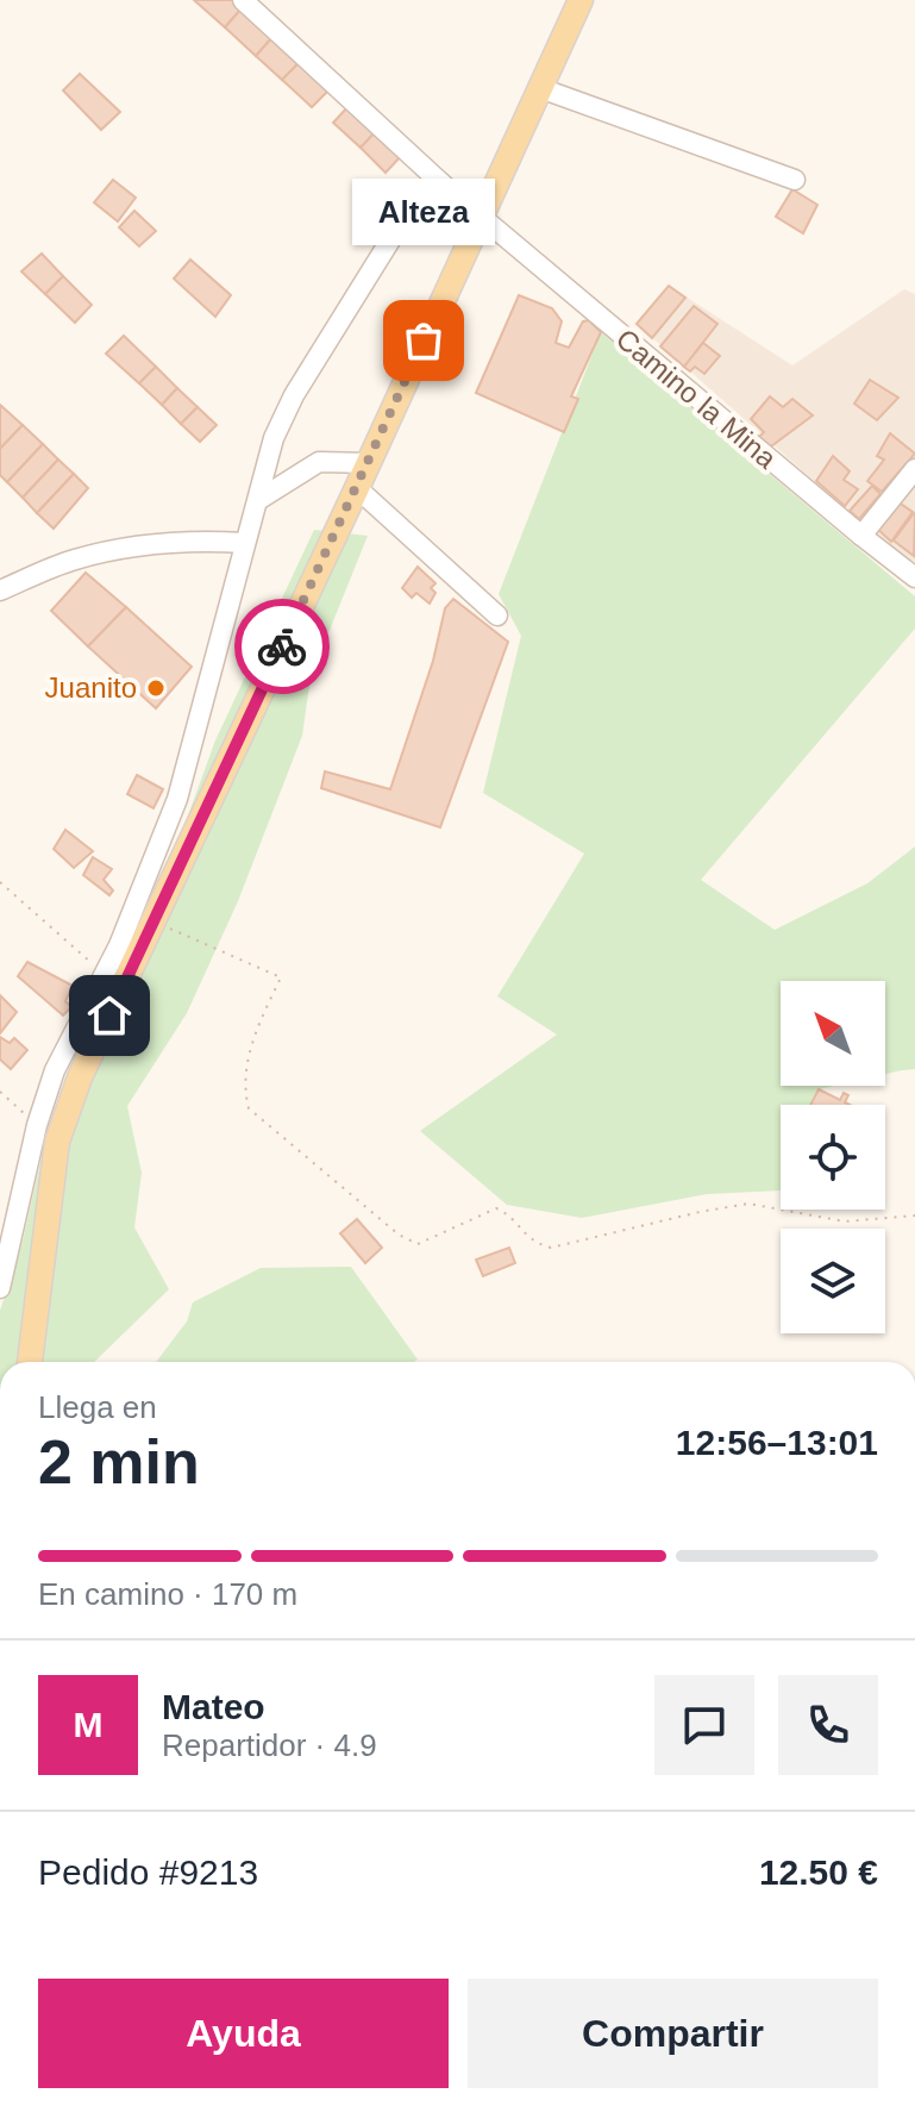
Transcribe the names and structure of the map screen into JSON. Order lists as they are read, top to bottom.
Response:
{
  "streets": {
    "street": ["Camino la Mina"]
  },
  "places": ["Alteza", "Juanito"],
  "north": "top left",
  "page": {
    "bubble": "Alteza",
    "heading": ["2 min", "Llega en", "12:56–13:01"],
    "panel": [
      "Mateo",
      "Repartidor · 4.9",
      "Pedido #9213",
      "12.50 €"
    ],
    "bar": "En camino · 170 m",
    "round": "M",
    "buttons": ["Ayuda", "Compartir"]
  }
}
